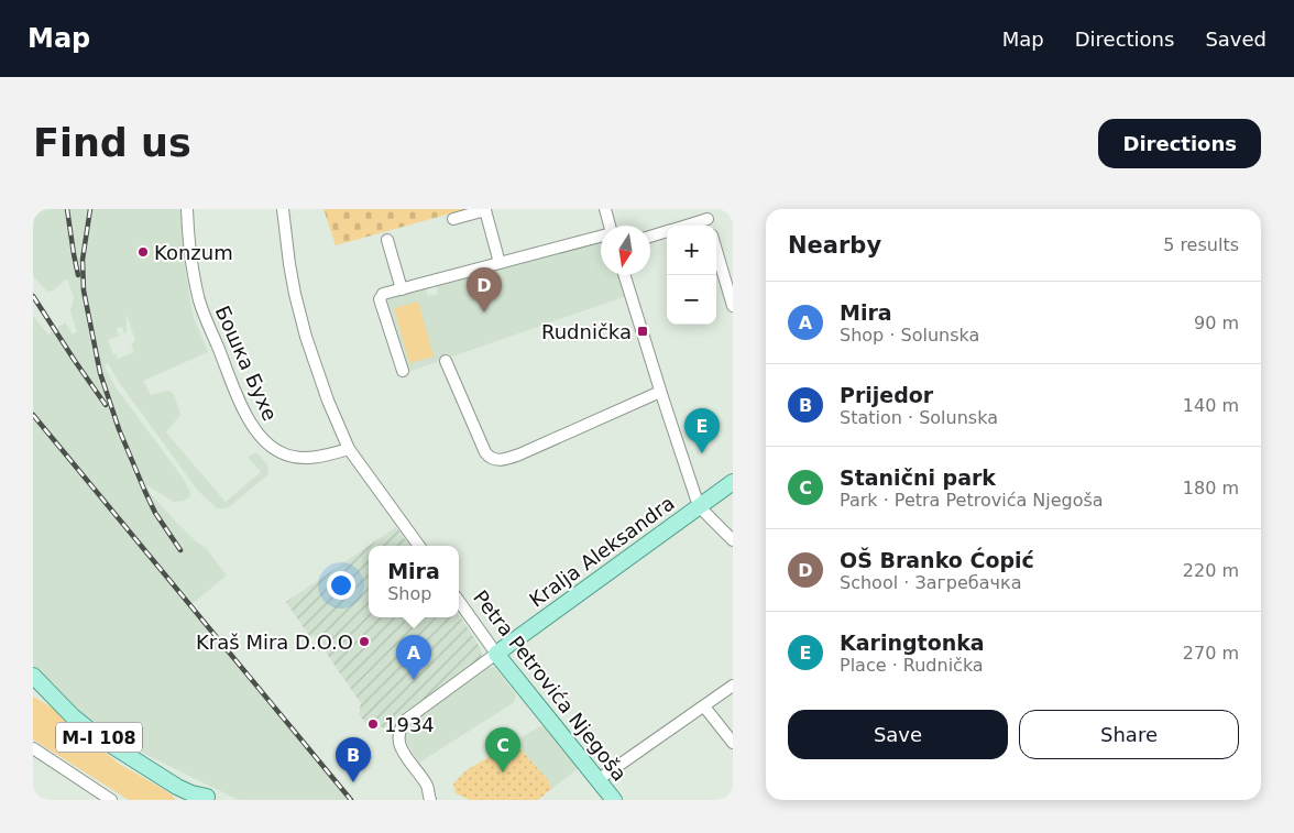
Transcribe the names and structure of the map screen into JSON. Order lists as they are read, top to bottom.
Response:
{
  "streets": {
    "main road": ["Kralja Aleksandra", "Petra Petrovića Njegoša", "M-I 108"],
    "street": ["Бошка Бухе"]
  },
  "crossings": [
    ["Kralja Aleksandra", "Petra Petrovića Njegoša"]
  ],
  "places": {
    "other": ["Konzum", "Kraš Mira D.O.O", "1934"],
    "transit": ["Rudnička"]
  },
  "north": "bottom",
  "page": {
    "header": "Map",
    "nav": ["Map", "Directions", "Saved"],
    "buttons": [
      "Directions",
      ["Save", "Share"]
    ],
    "title": "Find us",
    "heading": ["Nearby", "5 results"],
    "map_buttons": ["+", "−"],
    "pins": [
      "D",
      "E",
      "A",
      "C",
      "B"
    ],
    "list": [
      {
        "mark": "A",
        "name": "Mira",
        "note": "Shop · Solunska",
        "value": "90 m"
      },
      {
        "mark": "B",
        "name": "Prijedor",
        "note": "Station · Solunska",
        "value": "140 m"
      },
      {
        "mark": "C",
        "name": "Stanični park",
        "note": "Park · Petra Petrovića Njegoša",
        "value": "180 m"
      },
      {
        "mark": "D",
        "name": "OŠ Branko Ćopić",
        "note": "School · Загребачка",
        "value": "220 m"
      },
      {
        "mark": "E",
        "name": "Karingtonka",
        "note": "Place · Rudnička",
        "value": "270 m"
      }
    ],
    "popup": ["Mira", "Shop"]
  }
}
